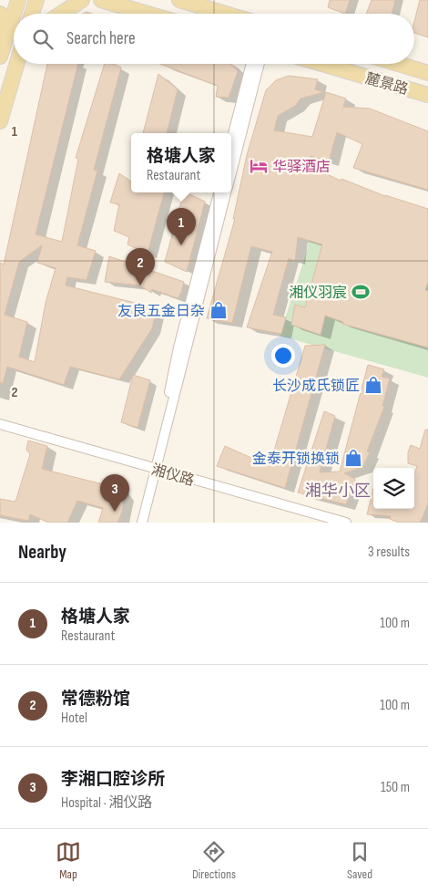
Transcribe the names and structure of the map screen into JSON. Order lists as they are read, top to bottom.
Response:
{
  "streets": {
    "main road": ["麓景路"],
    "street": ["湘仪路"]
  },
  "districts": ["湘华小区"],
  "places": {
    "hotel": ["华驿酒店"],
    "sports": ["湘仪羽宸"],
    "shop": ["友良五金日杂", "长沙成氏锁匠", "金泰开锁换锁"]
  },
  "page": {
    "search": "Search here",
    "popup": ["格塘人家", "Restaurant"],
    "pins": ["1", "2", "3"],
    "heading": ["Nearby", "3 results"],
    "list": [
      {
        "mark": "1",
        "name": "格塘人家",
        "note": "Restaurant",
        "value": "100 m"
      },
      {
        "mark": "2",
        "name": "常德粉馆",
        "note": "Hotel",
        "value": "100 m"
      },
      {
        "mark": "3",
        "name": "李湘口腔诊所",
        "note": "Hospital · 湘仪路",
        "value": "150 m"
      }
    ],
    "nav": ["Map", "Directions", "Saved"]
  },
  "grid": {
    "rows": ["1", "2"]
  }
}
